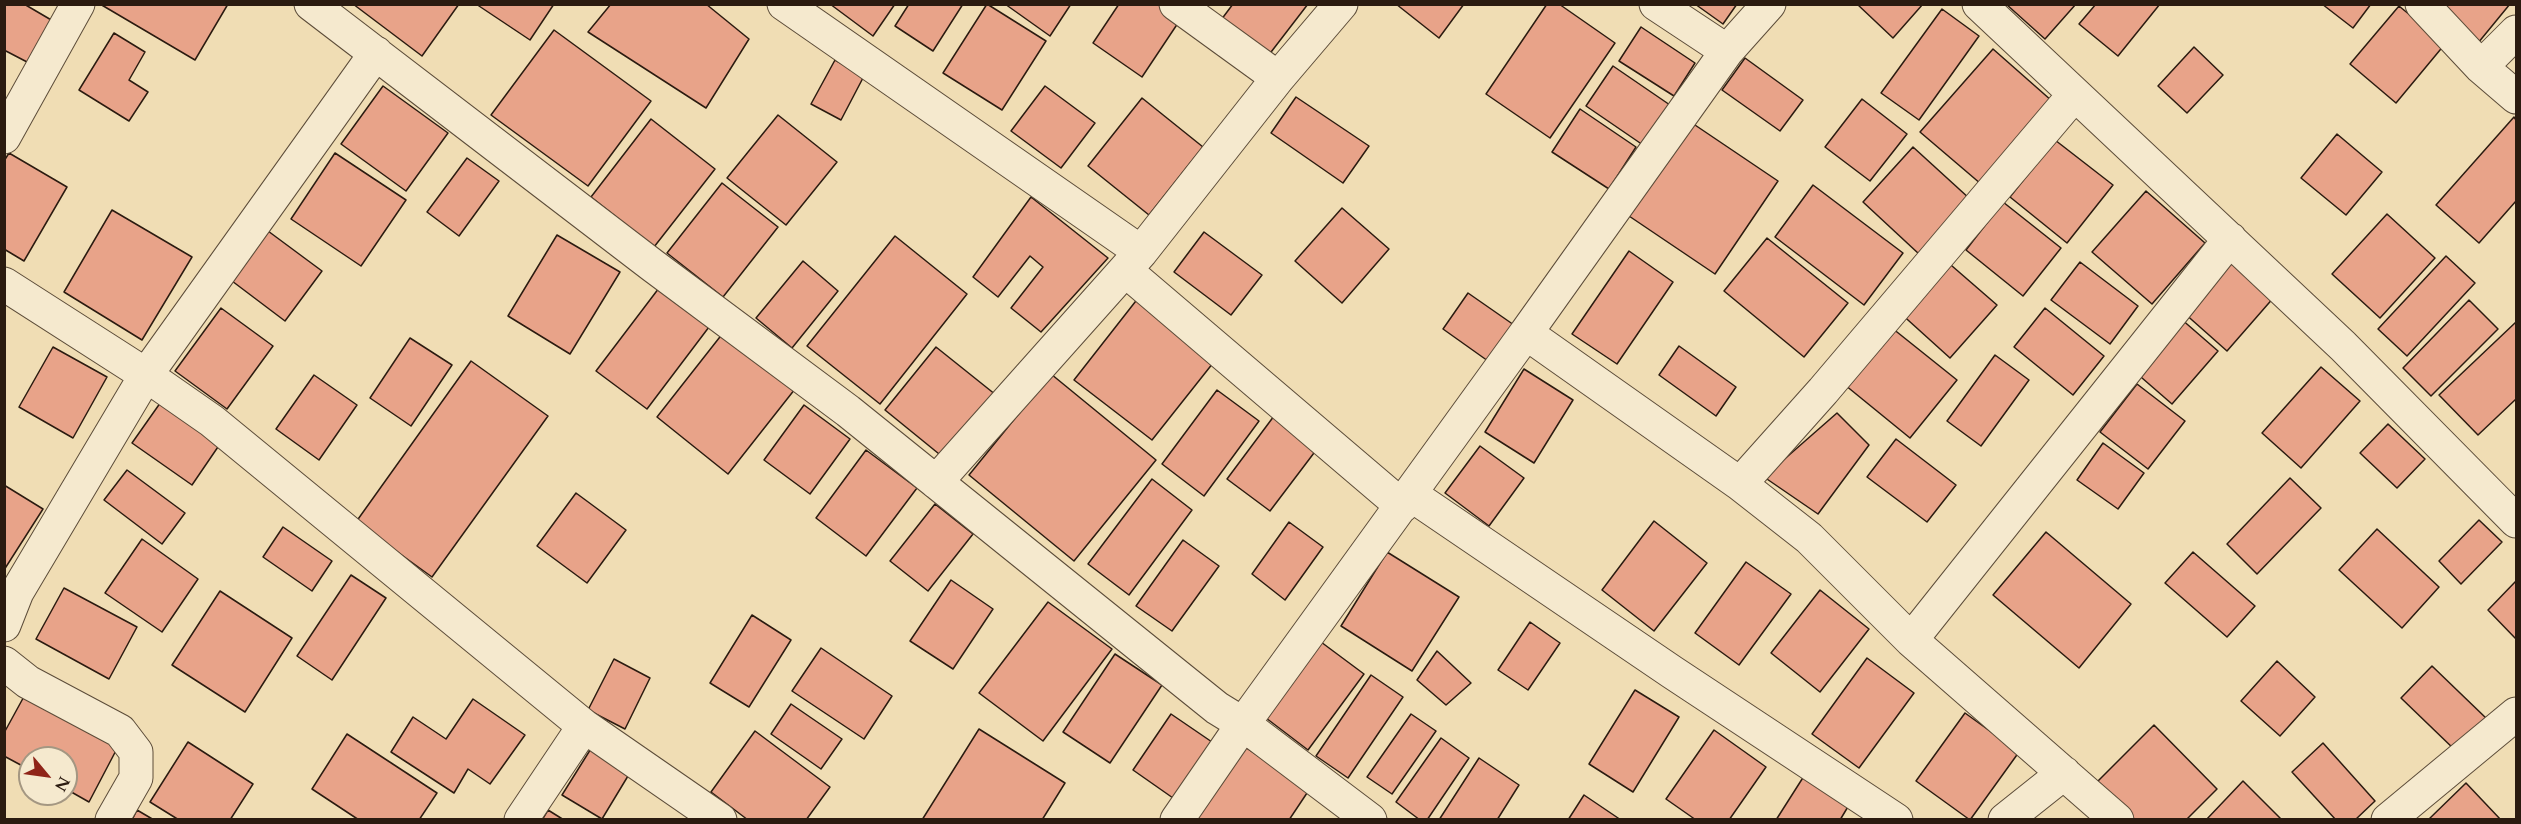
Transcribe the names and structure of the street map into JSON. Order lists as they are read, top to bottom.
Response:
{
  "north": "bottom right"
}
